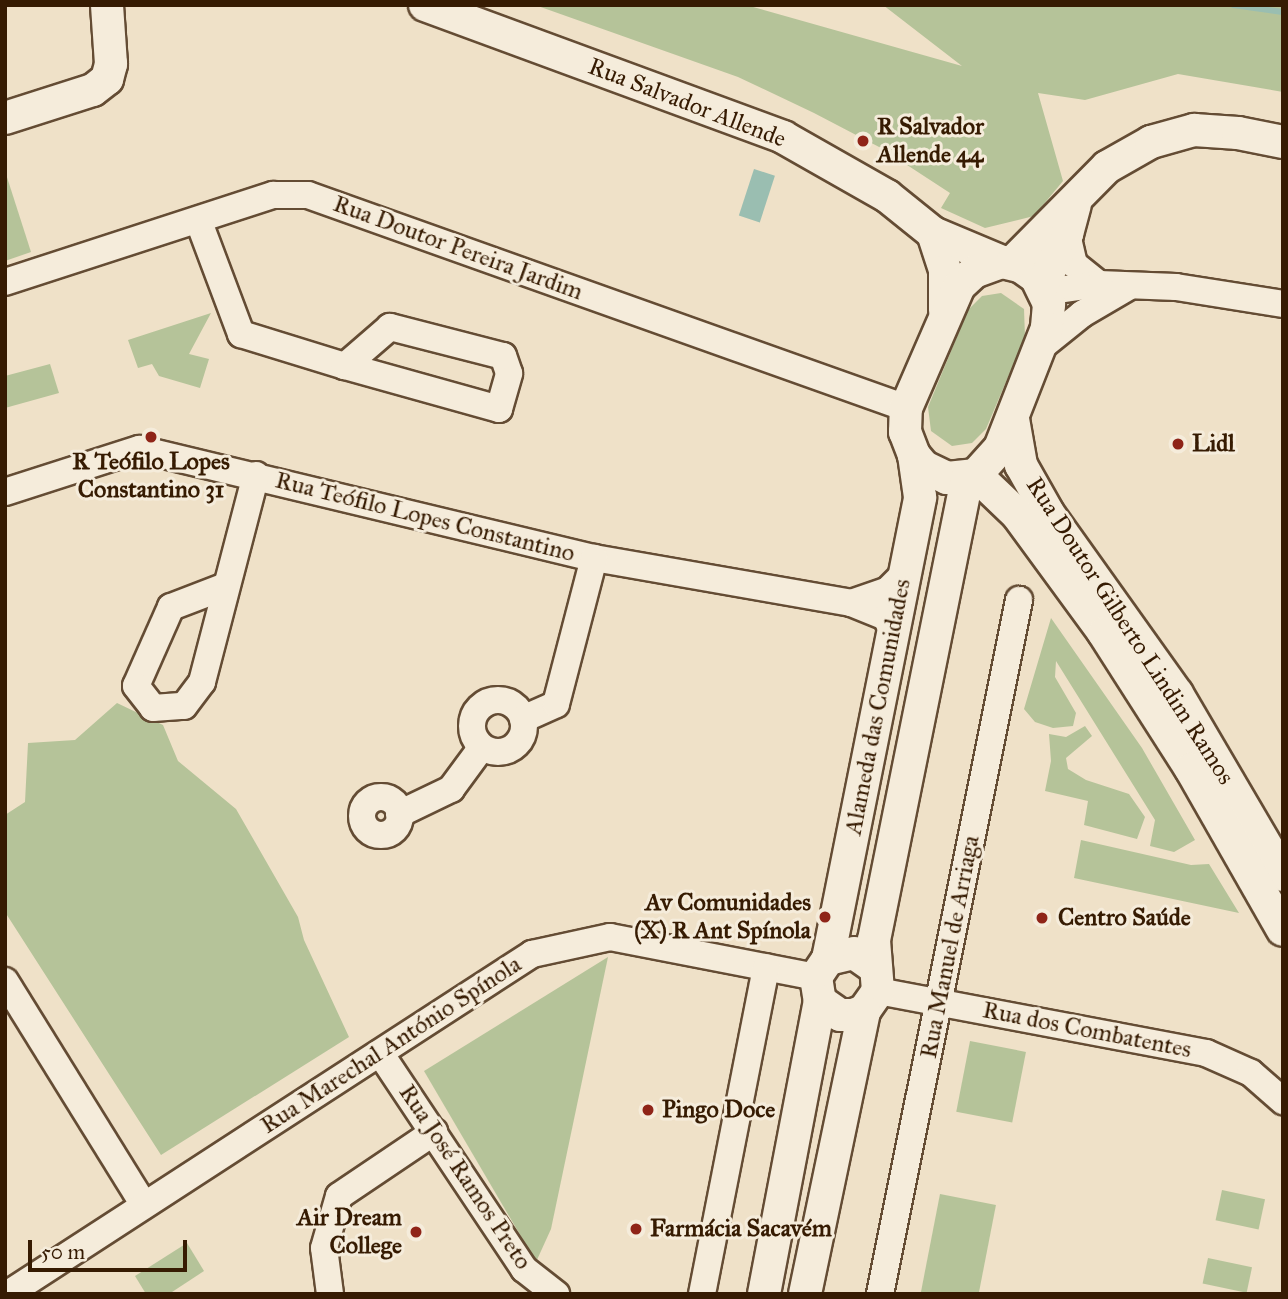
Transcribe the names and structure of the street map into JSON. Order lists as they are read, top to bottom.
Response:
{
  "streets": {
    "street": [
      "Rua Salvador Allende",
      "Rua Doutor Pereira Jardim",
      "Rua Teófilo Lopes Constantino",
      "Rua Doutor Gilberto Lindim Ramos",
      "Alameda das Comunidades",
      "Rua Manuel de Arriaga",
      "Rua dos Combatentes",
      "Rua Marechal António Spínola",
      "Rua José Ramos Preto"
    ]
  },
  "crossings": [
    ["Rua Doutor Pereira Jardim", "Alameda das Comunidades"],
    ["Rua Teófilo Lopes Constantino", "Alameda das Comunidades"],
    ["Rua Doutor Gilberto Lindim Ramos", "Alameda das Comunidades"],
    ["Alameda das Comunidades", "Rua dos Combatentes"],
    ["Alameda das Comunidades", "Rua Marechal António Spínola"],
    ["Rua Manuel de Arriaga", "Rua dos Combatentes"],
    ["Rua Marechal António Spínola", "Rua José Ramos Preto"]
  ],
  "places": [
    "R Salvador Allende 44",
    "R Teófilo Lopes Constantino 31",
    "Lidl",
    "Av Comunidades (X) R Ant Spínola",
    "Centro Saúde",
    "Pingo Doce",
    "Farmácia Sacavém",
    "Air Dream College"
  ],
  "scale_bar": "50 m"
}
